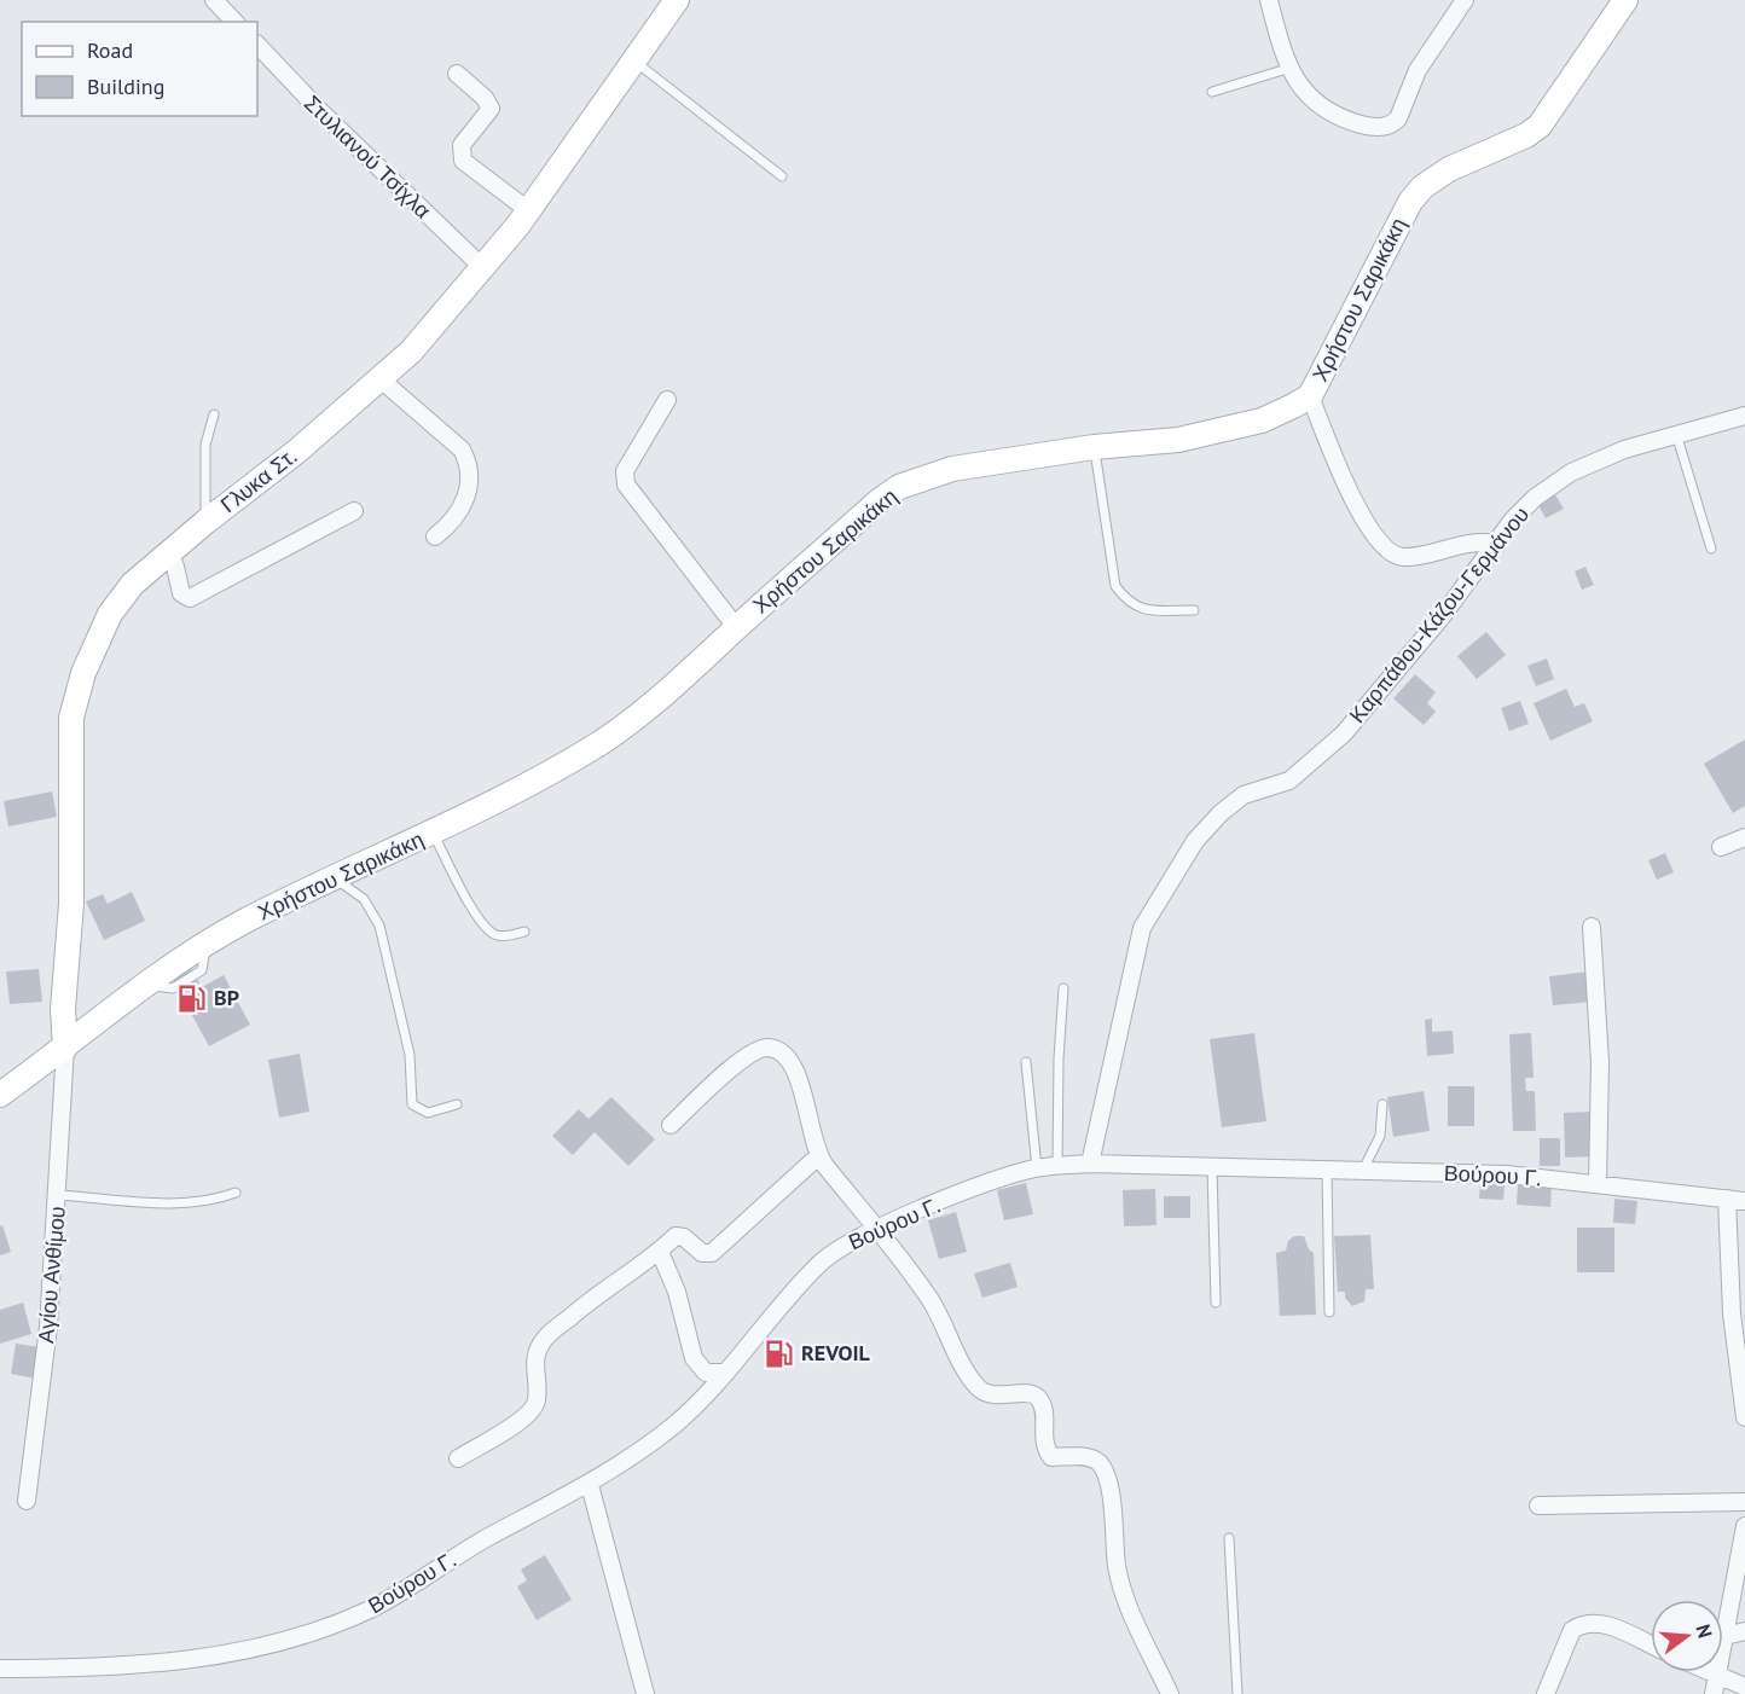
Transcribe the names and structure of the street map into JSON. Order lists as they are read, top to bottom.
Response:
{
  "streets": {
    "main road": ["Χρήστου Σαρικάκη", "Γλυκα Στ."],
    "street": [
      "Στυλιανού Τσίχλα",
      "Καρπάθου-Κάζου-Γερμάνου",
      "Βούρου Γ.",
      "Αγίου Ανθίμου"
    ]
  },
  "crossings": [
    ["Στυλιανού Τσίχλα", "Γλυκα Στ."],
    ["Χρήστου Σαρικάκη", "Γλυκα Στ."],
    ["Χρήστου Σαρικάκη", "Αγίου Ανθίμου"],
    ["Γλυκα Στ.", "Αγίου Ανθίμου"],
    ["Καρπάθου-Κάζου-Γερμάνου", "Βούρου Γ."]
  ],
  "places": {
    "fuel station": ["BP", "REVOIL"]
  },
  "legend": ["Road", "Building"],
  "north": "right"
}
